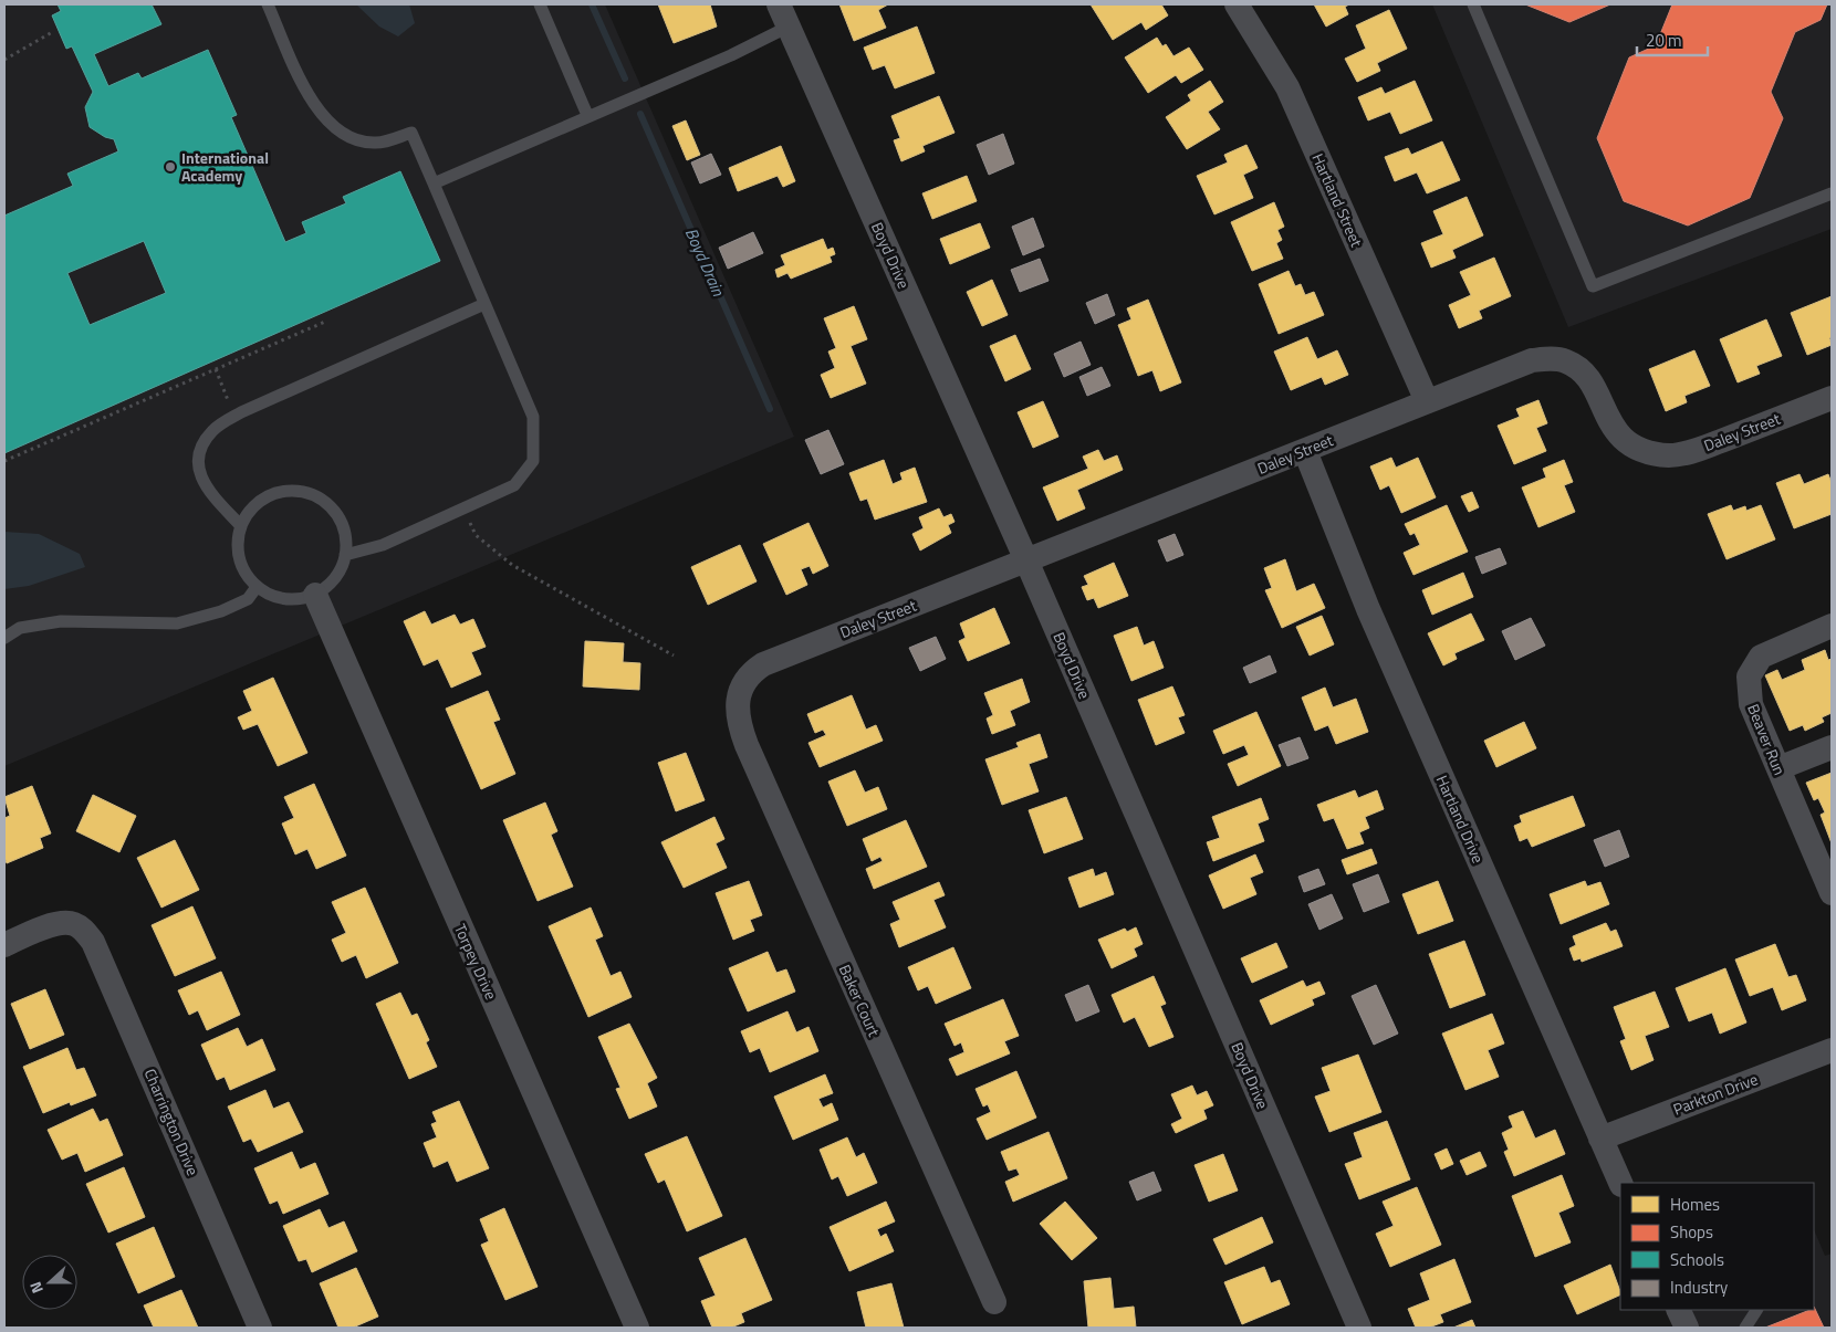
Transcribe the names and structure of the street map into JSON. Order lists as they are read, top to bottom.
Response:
{
  "streets": {
    "street": [
      "Hartland Street",
      "Boyd Drive",
      "Daley Street",
      "Beaver Run",
      "Hartland Drive",
      "Torpey Drive",
      "Baker Court",
      "Parkton Drive",
      "Charrington Drive"
    ]
  },
  "crossings": [
    ["Hartland Street", "Daley Street"],
    ["Boyd Drive", "Daley Street"],
    ["Daley Street", "Hartland Drive"],
    ["Daley Street", "Baker Court"],
    ["Hartland Drive", "Parkton Drive"]
  ],
  "water": ["Boyd Drain"],
  "places": ["International Academy"],
  "legend": [
    "Homes",
    "Shops",
    "Schools",
    "Industry"
  ],
  "scale_bar": "20 m",
  "north": "left"
}
